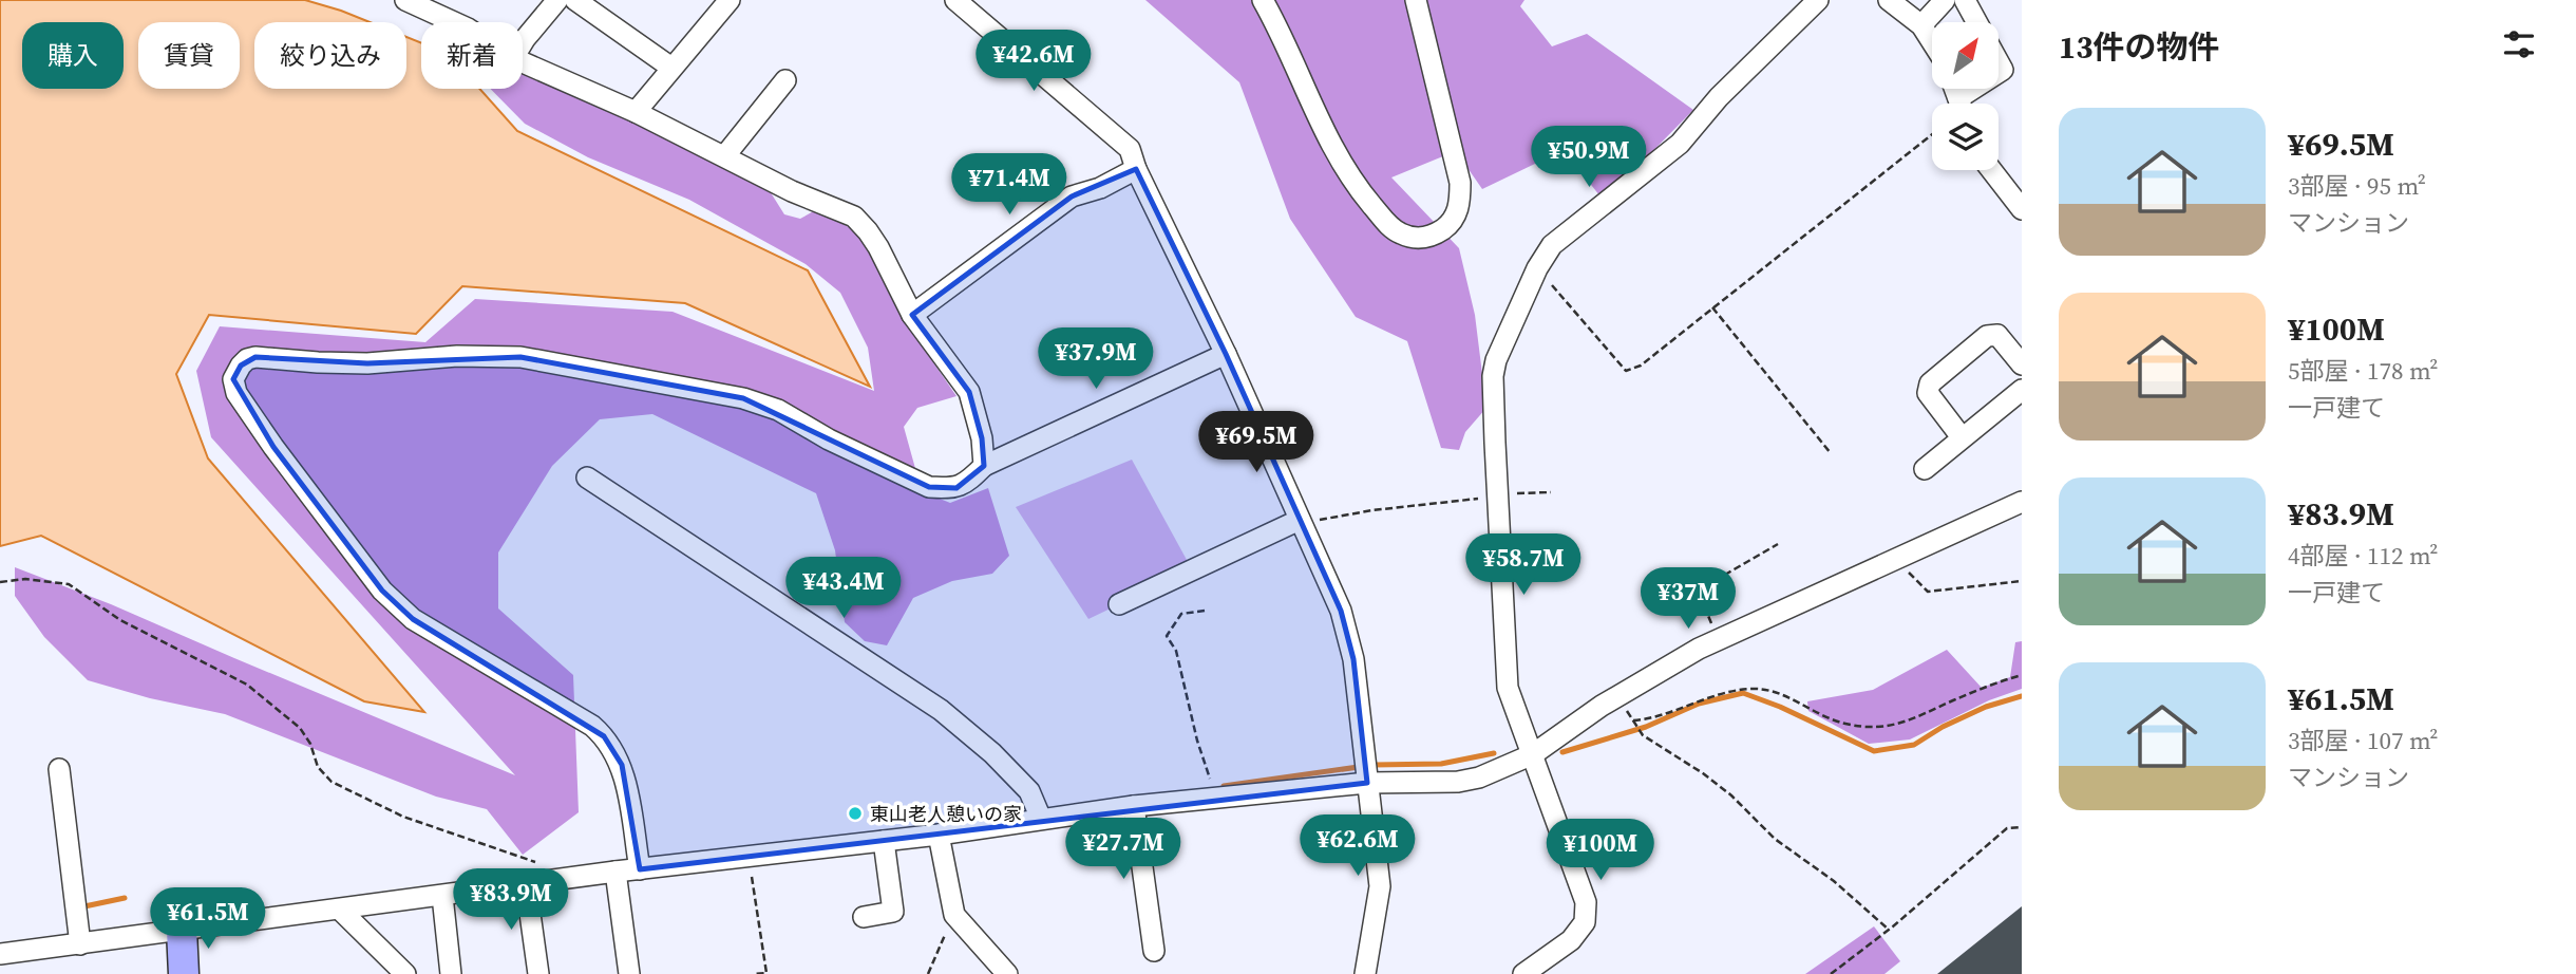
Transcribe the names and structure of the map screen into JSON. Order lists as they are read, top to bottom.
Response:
{
  "places": ["東山老人憩いの家"],
  "north": "top right",
  "page": {
    "heading": "13件の物件",
    "chip": [
      "購入",
      "賃貸",
      "絞り込み",
      "新着"
    ],
    "price": [
      "¥42.6M",
      "¥50.9M",
      "¥71.4M",
      "¥37.9M",
      "¥69.5M",
      "¥58.7M",
      "¥43.4M",
      "¥37M",
      "¥62.6M",
      "¥27.7M",
      "¥100M",
      "¥83.9M",
      "¥61.5M"
    ],
    "list": [
      {
        "name": "¥69.5M",
        "note": "3部屋 · 95 m² · マンション"
      },
      {
        "name": "¥100M",
        "note": "5部屋 · 178 m² · 一戸建て"
      },
      {
        "name": "¥83.9M",
        "note": "4部屋 · 112 m² · 一戸建て"
      },
      {
        "name": "¥61.5M",
        "note": "3部屋 · 107 m² · マンション"
      }
    ]
  }
}
